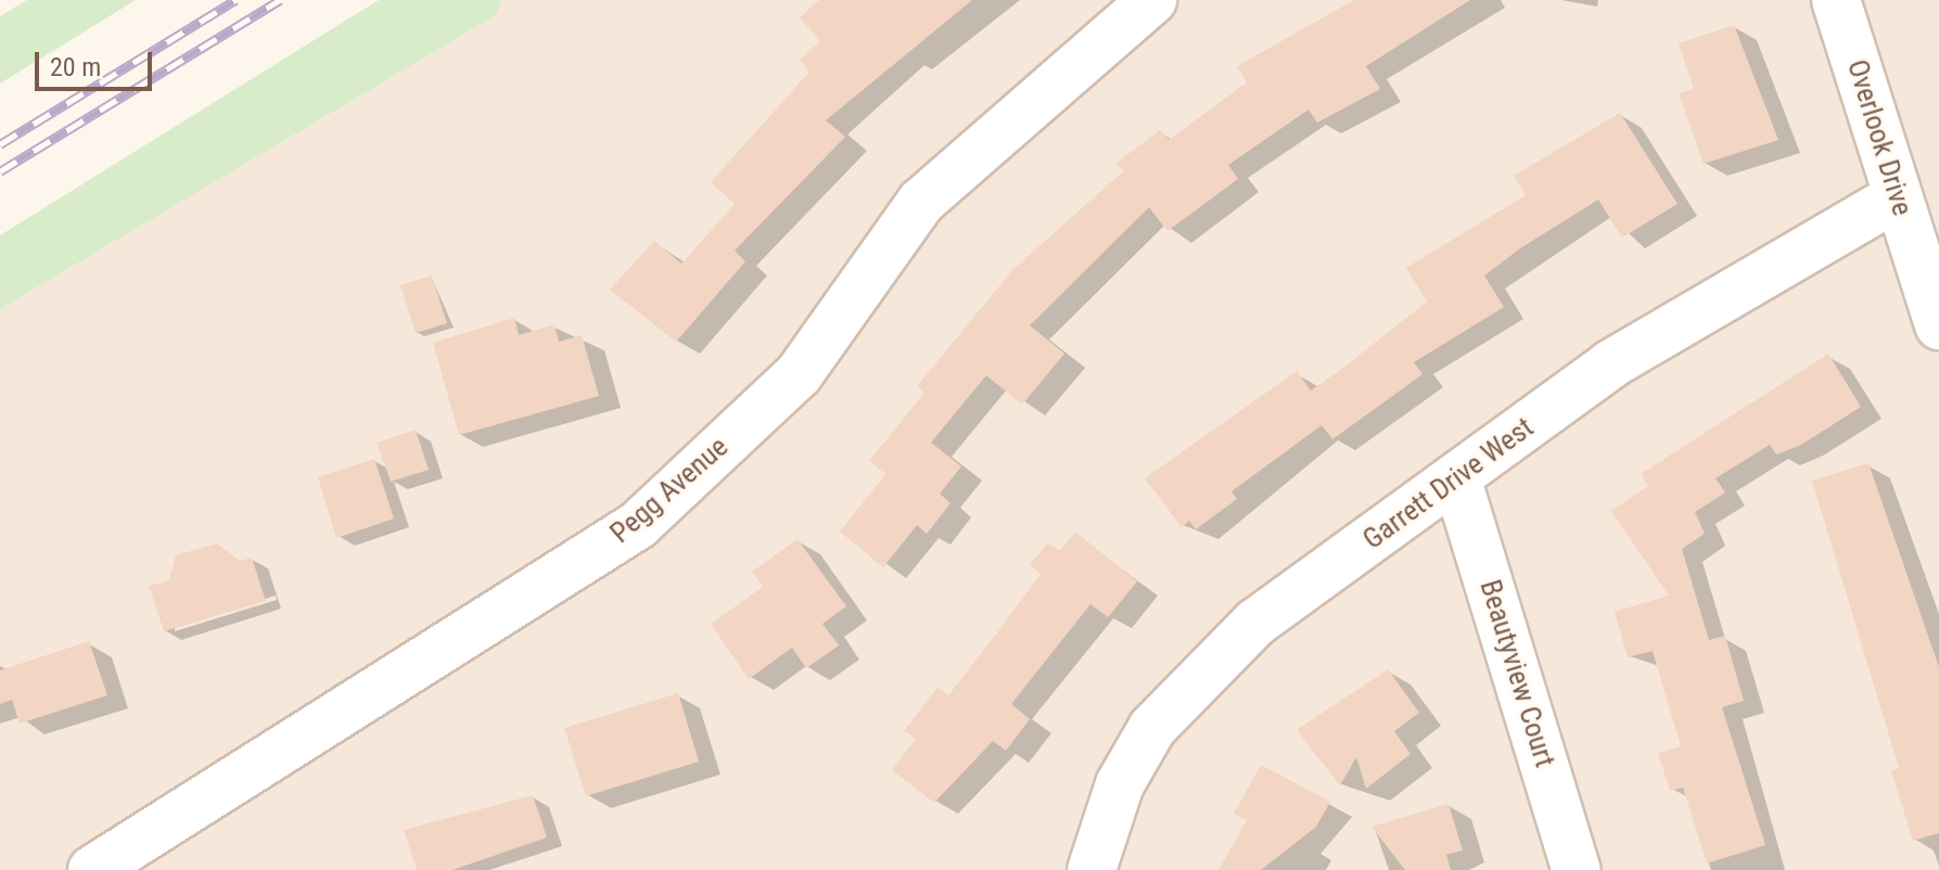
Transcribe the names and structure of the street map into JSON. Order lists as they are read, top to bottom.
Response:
{
  "streets": {
    "street": [
      "Overlook Drive",
      "Garrett Drive West",
      "Pegg Avenue",
      "Beautyview Court"
    ]
  },
  "crossings": [
    ["Overlook Drive", "Garrett Drive West"],
    ["Garrett Drive West", "Beautyview Court"]
  ],
  "scale_bar": "20 m"
}
